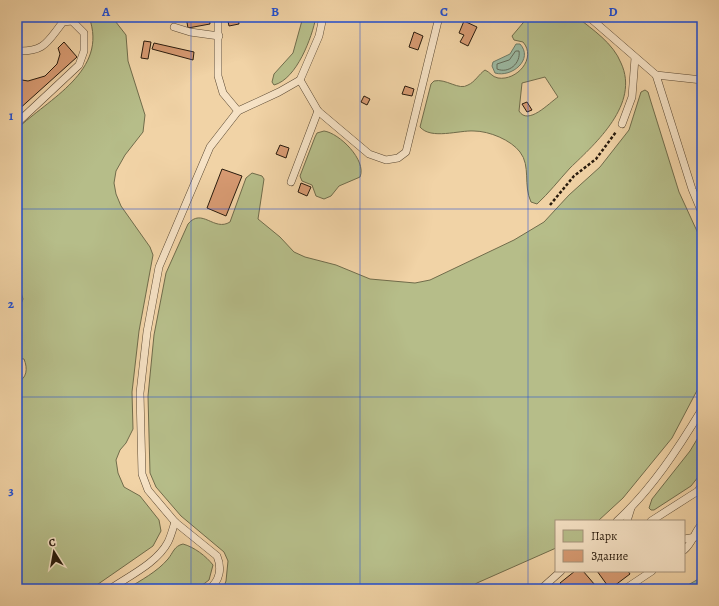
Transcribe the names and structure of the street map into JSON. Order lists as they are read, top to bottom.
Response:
{
  "legend": ["Парк", "Здание"],
  "north": "top",
  "grid": {
    "columns": [
      "A",
      "B",
      "C",
      "D"
    ],
    "rows": ["1", "2", "3"]
  }
}
